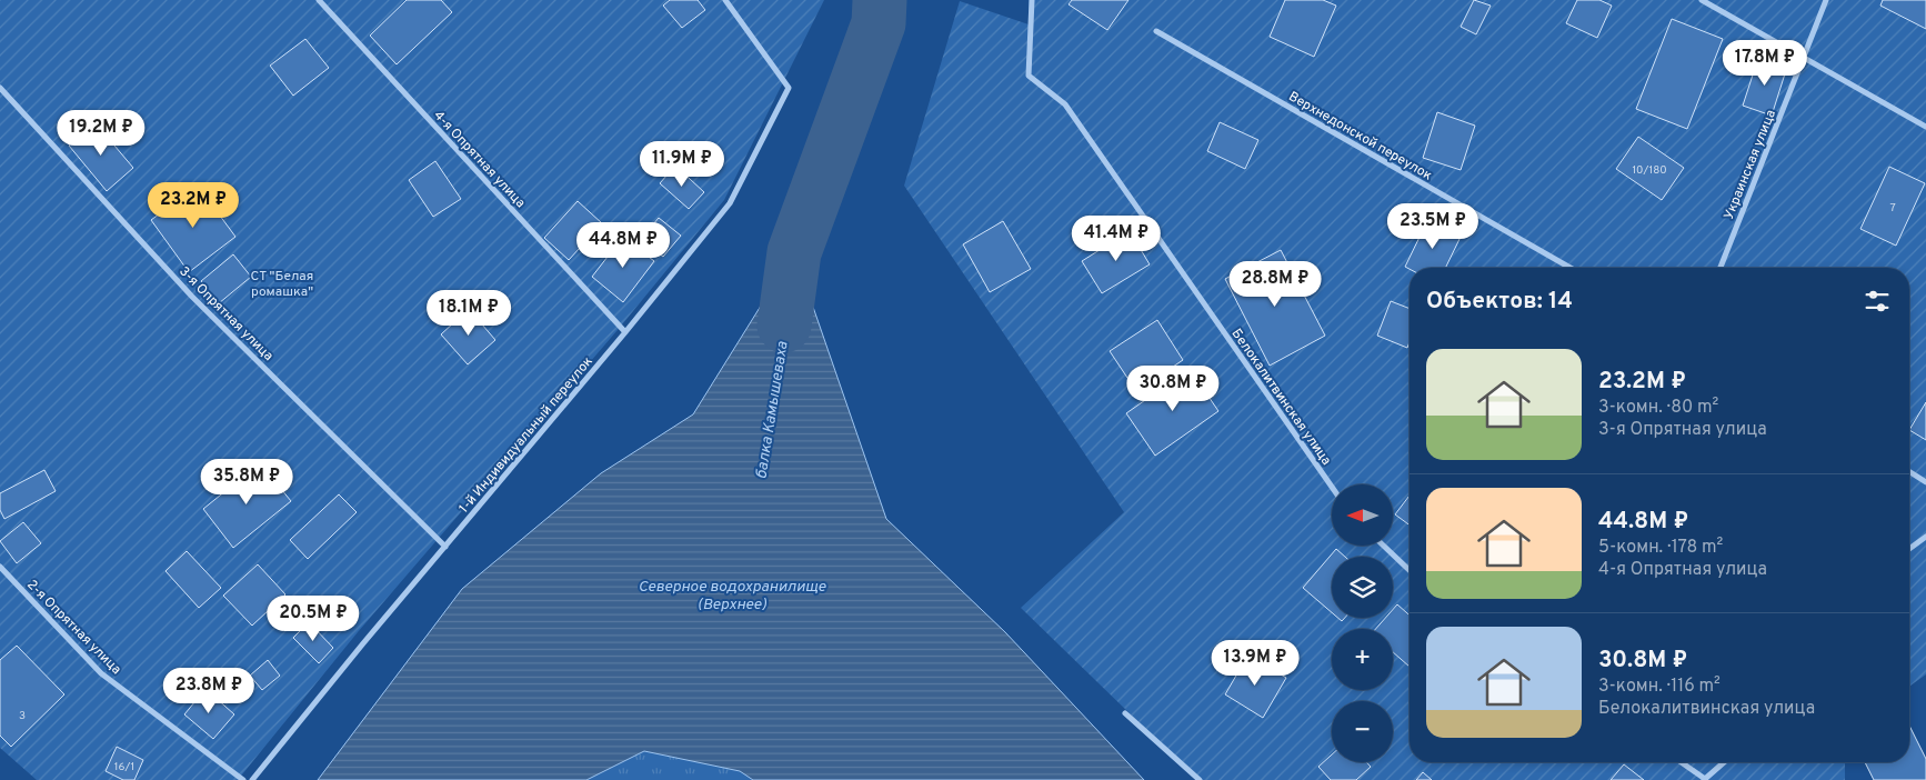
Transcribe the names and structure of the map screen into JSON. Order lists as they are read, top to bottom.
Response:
{
  "streets": {
    "street": [
      "Верхнедонской переулок",
      "4-я Опрятная улица",
      "Украинская улица",
      "3-я Опрятная улица",
      "Белокалитвинская улица",
      "1-й Индивидуальный переулок",
      "2-я Опрятная улица"
    ]
  },
  "crossings": [
    ["4-я Опрятная улица", "1-й Индивидуальный переулок"],
    ["3-я Опрятная улица", "1-й Индивидуальный переулок"]
  ],
  "water": ["балка Камышеваха", "Северное водохранилище (Верхнее)"],
  "parks": ["СТ \"Белая ромашка\""],
  "house_numbers": [
    "10/180",
    "7",
    "3",
    "16/1"
  ],
  "north": "left",
  "page": {
    "price": [
      "17.8M ₽",
      "19.2M ₽",
      "11.9M ₽",
      "23.2M ₽",
      "23.5M ₽",
      "41.4M ₽",
      "44.8M ₽",
      "28.8M ₽",
      "18.1M ₽",
      "30.8M ₽",
      "35.8M ₽",
      "20.5M ₽",
      "13.9M ₽",
      "23.8M ₽"
    ],
    "heading": "Объектов: 14",
    "list": [
      {
        "name": "23.2M ₽",
        "note": "3-комн. · 80 m² · 3-я Опрятная улица"
      },
      {
        "name": "44.8M ₽",
        "note": "5-комн. · 178 m² · 4-я Опрятная улица"
      },
      {
        "name": "30.8M ₽",
        "note": "3-комн. · 116 m² · Белокалитвинская улица"
      }
    ],
    "map_buttons": ["+", "−"]
  }
}
